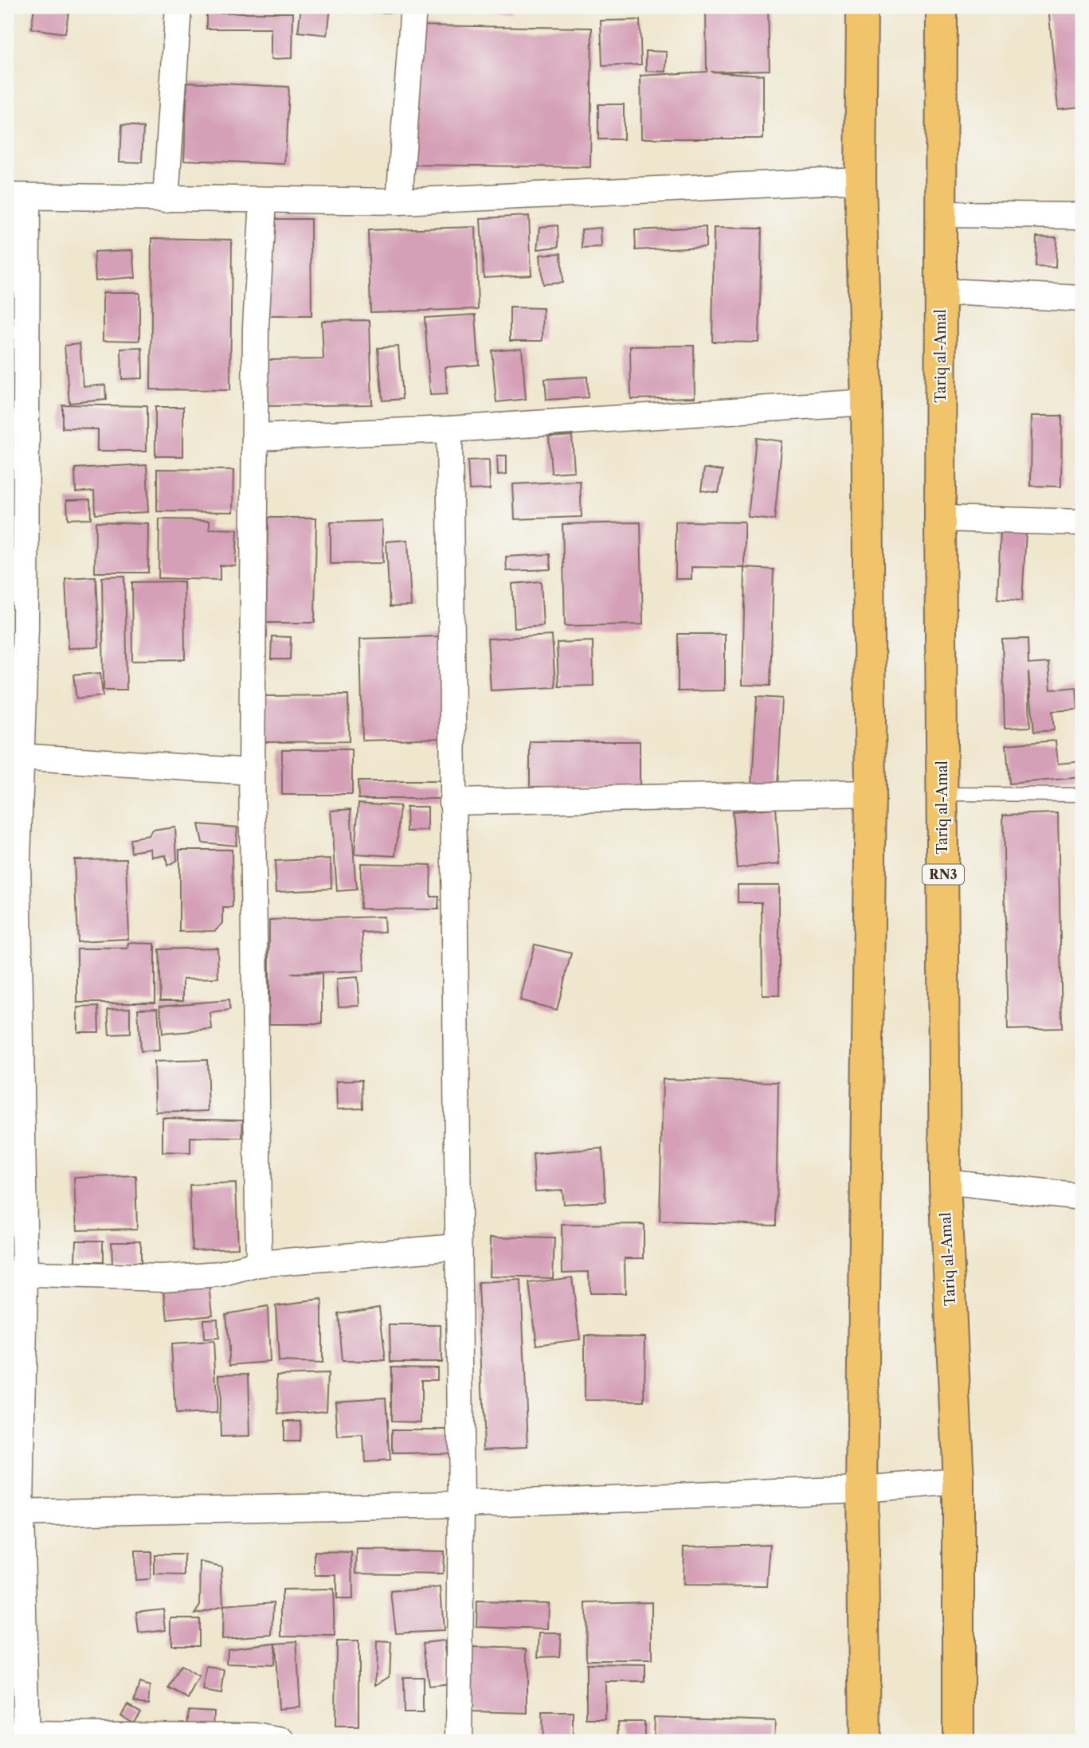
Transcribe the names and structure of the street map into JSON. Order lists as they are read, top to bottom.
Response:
{
  "streets": {
    "highway": ["Tariq al-Amal", "RN3"]
  }
}
